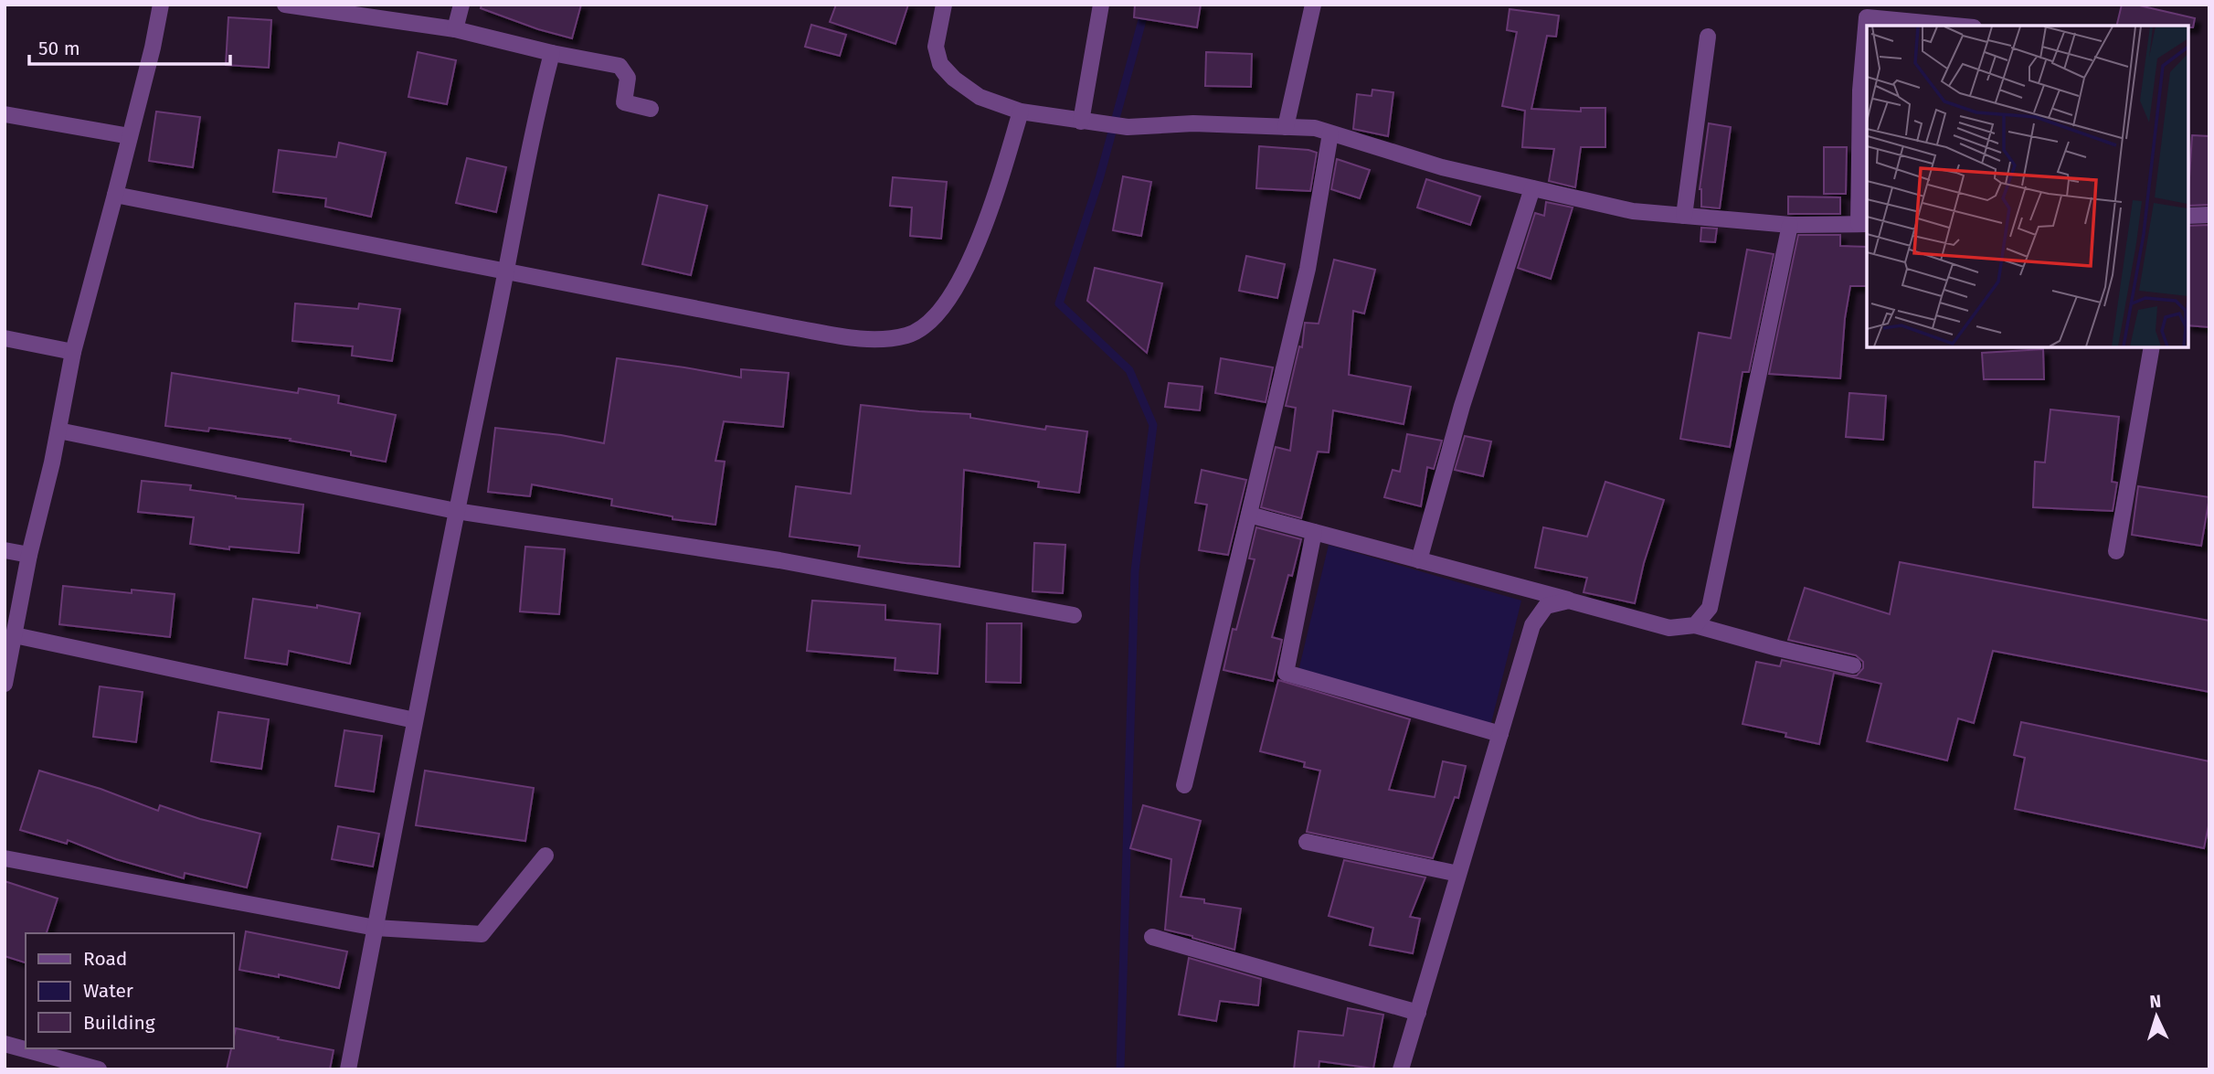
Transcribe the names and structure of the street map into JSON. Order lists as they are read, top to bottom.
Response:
{
  "legend": ["Road", "Water", "Building"],
  "scale_bar": "50 m",
  "north": "top"
}
